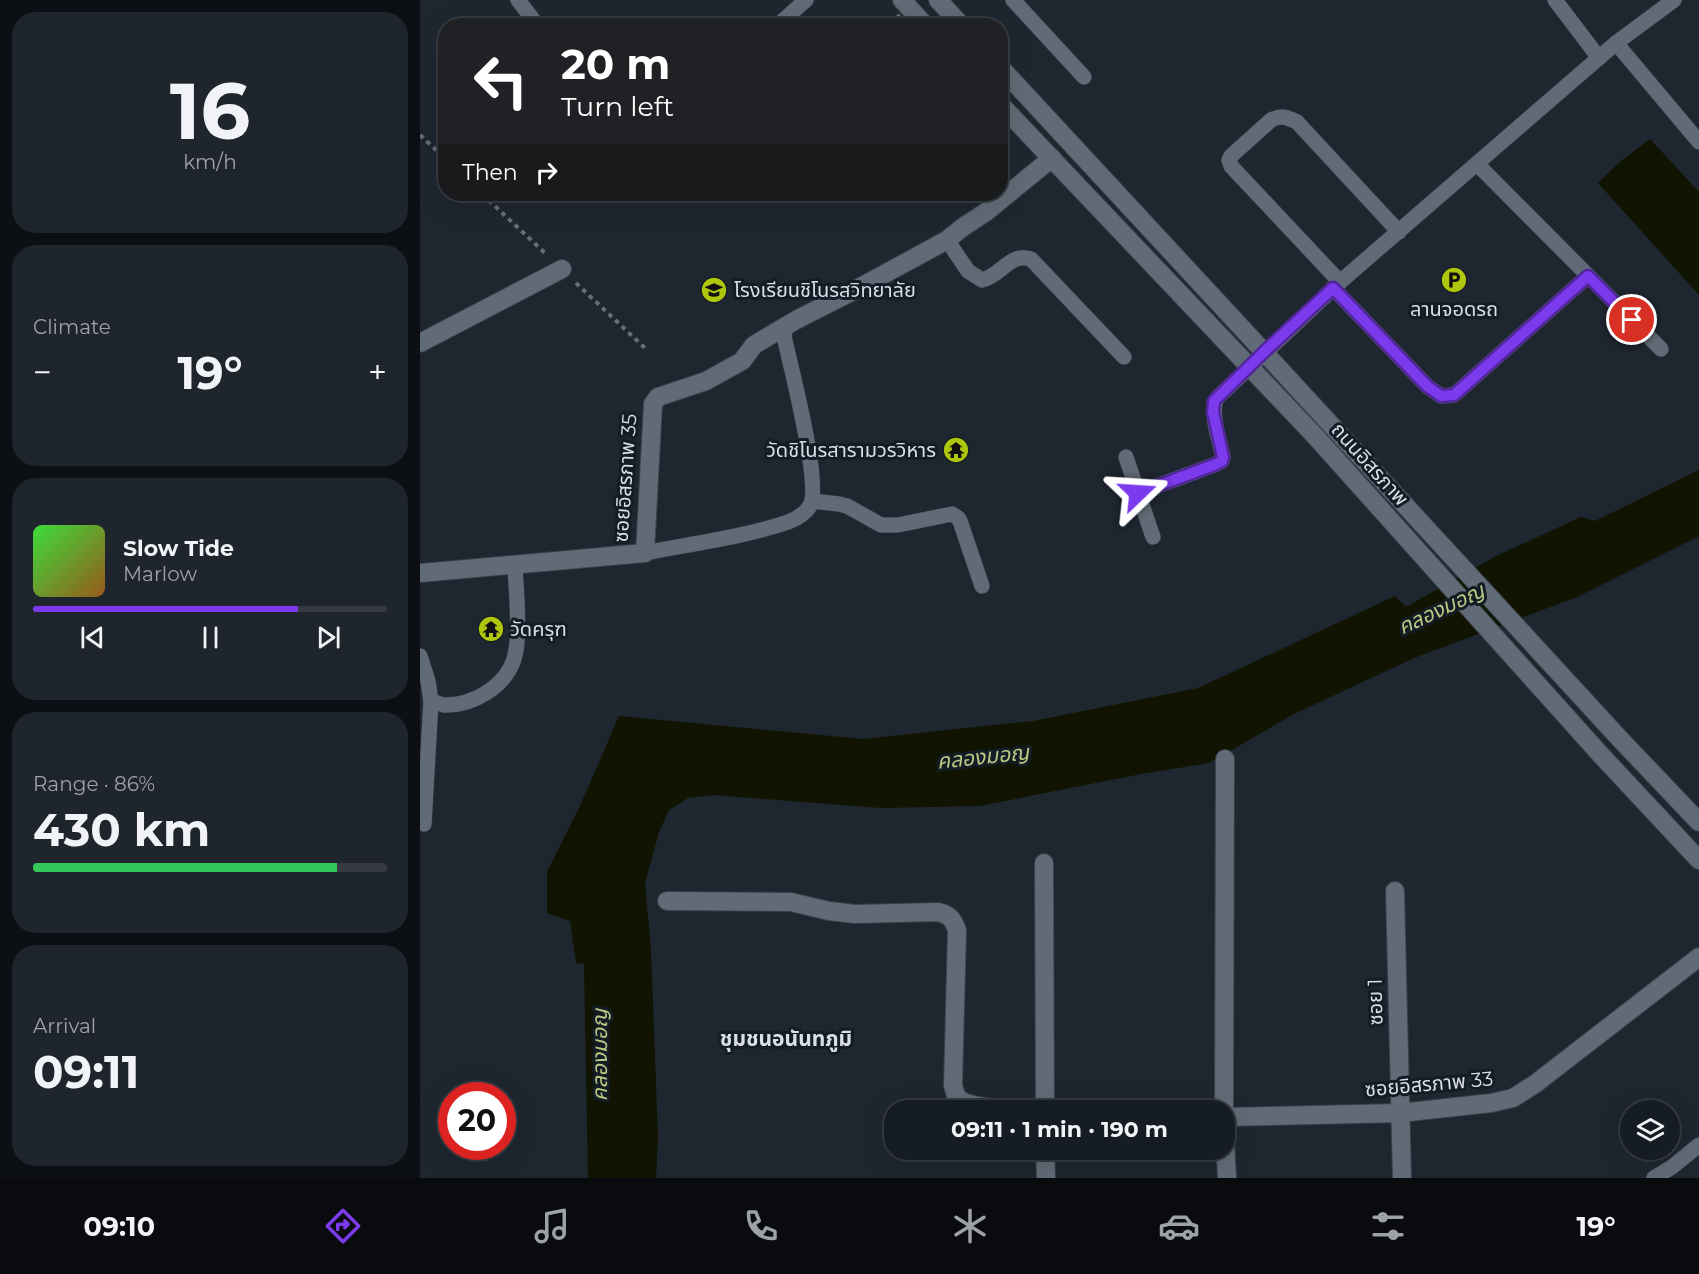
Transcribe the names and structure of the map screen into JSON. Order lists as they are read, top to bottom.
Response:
{
  "streets": {
    "street": [
      "ถนนอิสรภาพ",
      "ซอยอิสรภาพ 35",
      "ซอย 1",
      "ซอยอิสรภาพ 33"
    ]
  },
  "crossings": [
    ["ถนนอิสรภาพ", "ซอยอิสรภาพ 35"],
    ["ซอย 1", "ซอยอิสรภาพ 33"]
  ],
  "districts": ["ชุมชนอนันทภูมิ"],
  "water": ["คลองมอญ"],
  "places": {
    "parking": ["ลานจอดรถ"],
    "school or university": ["โรงเรียนชิโนรสวิทยาลัย"],
    "temple": ["วัดชิโนรสารามวรวิหาร", "วัดครุฑ"]
  },
  "page": {
    "tile": [
      ["16", "km/h"],
      "Climate",
      ["Range · 86%", "430 km"],
      ["Arrival", "09:11"]
    ],
    "turn": ["20 m", "Turn left"],
    "then": "Then",
    "heat": ["−", "19°", "+"],
    "song": ["Slow Tide", "Marlow"],
    "limit": "20",
    "trip": "09:11 · 1 min · 190 m",
    "tabs": ["09:10", "19°"]
  }
}
